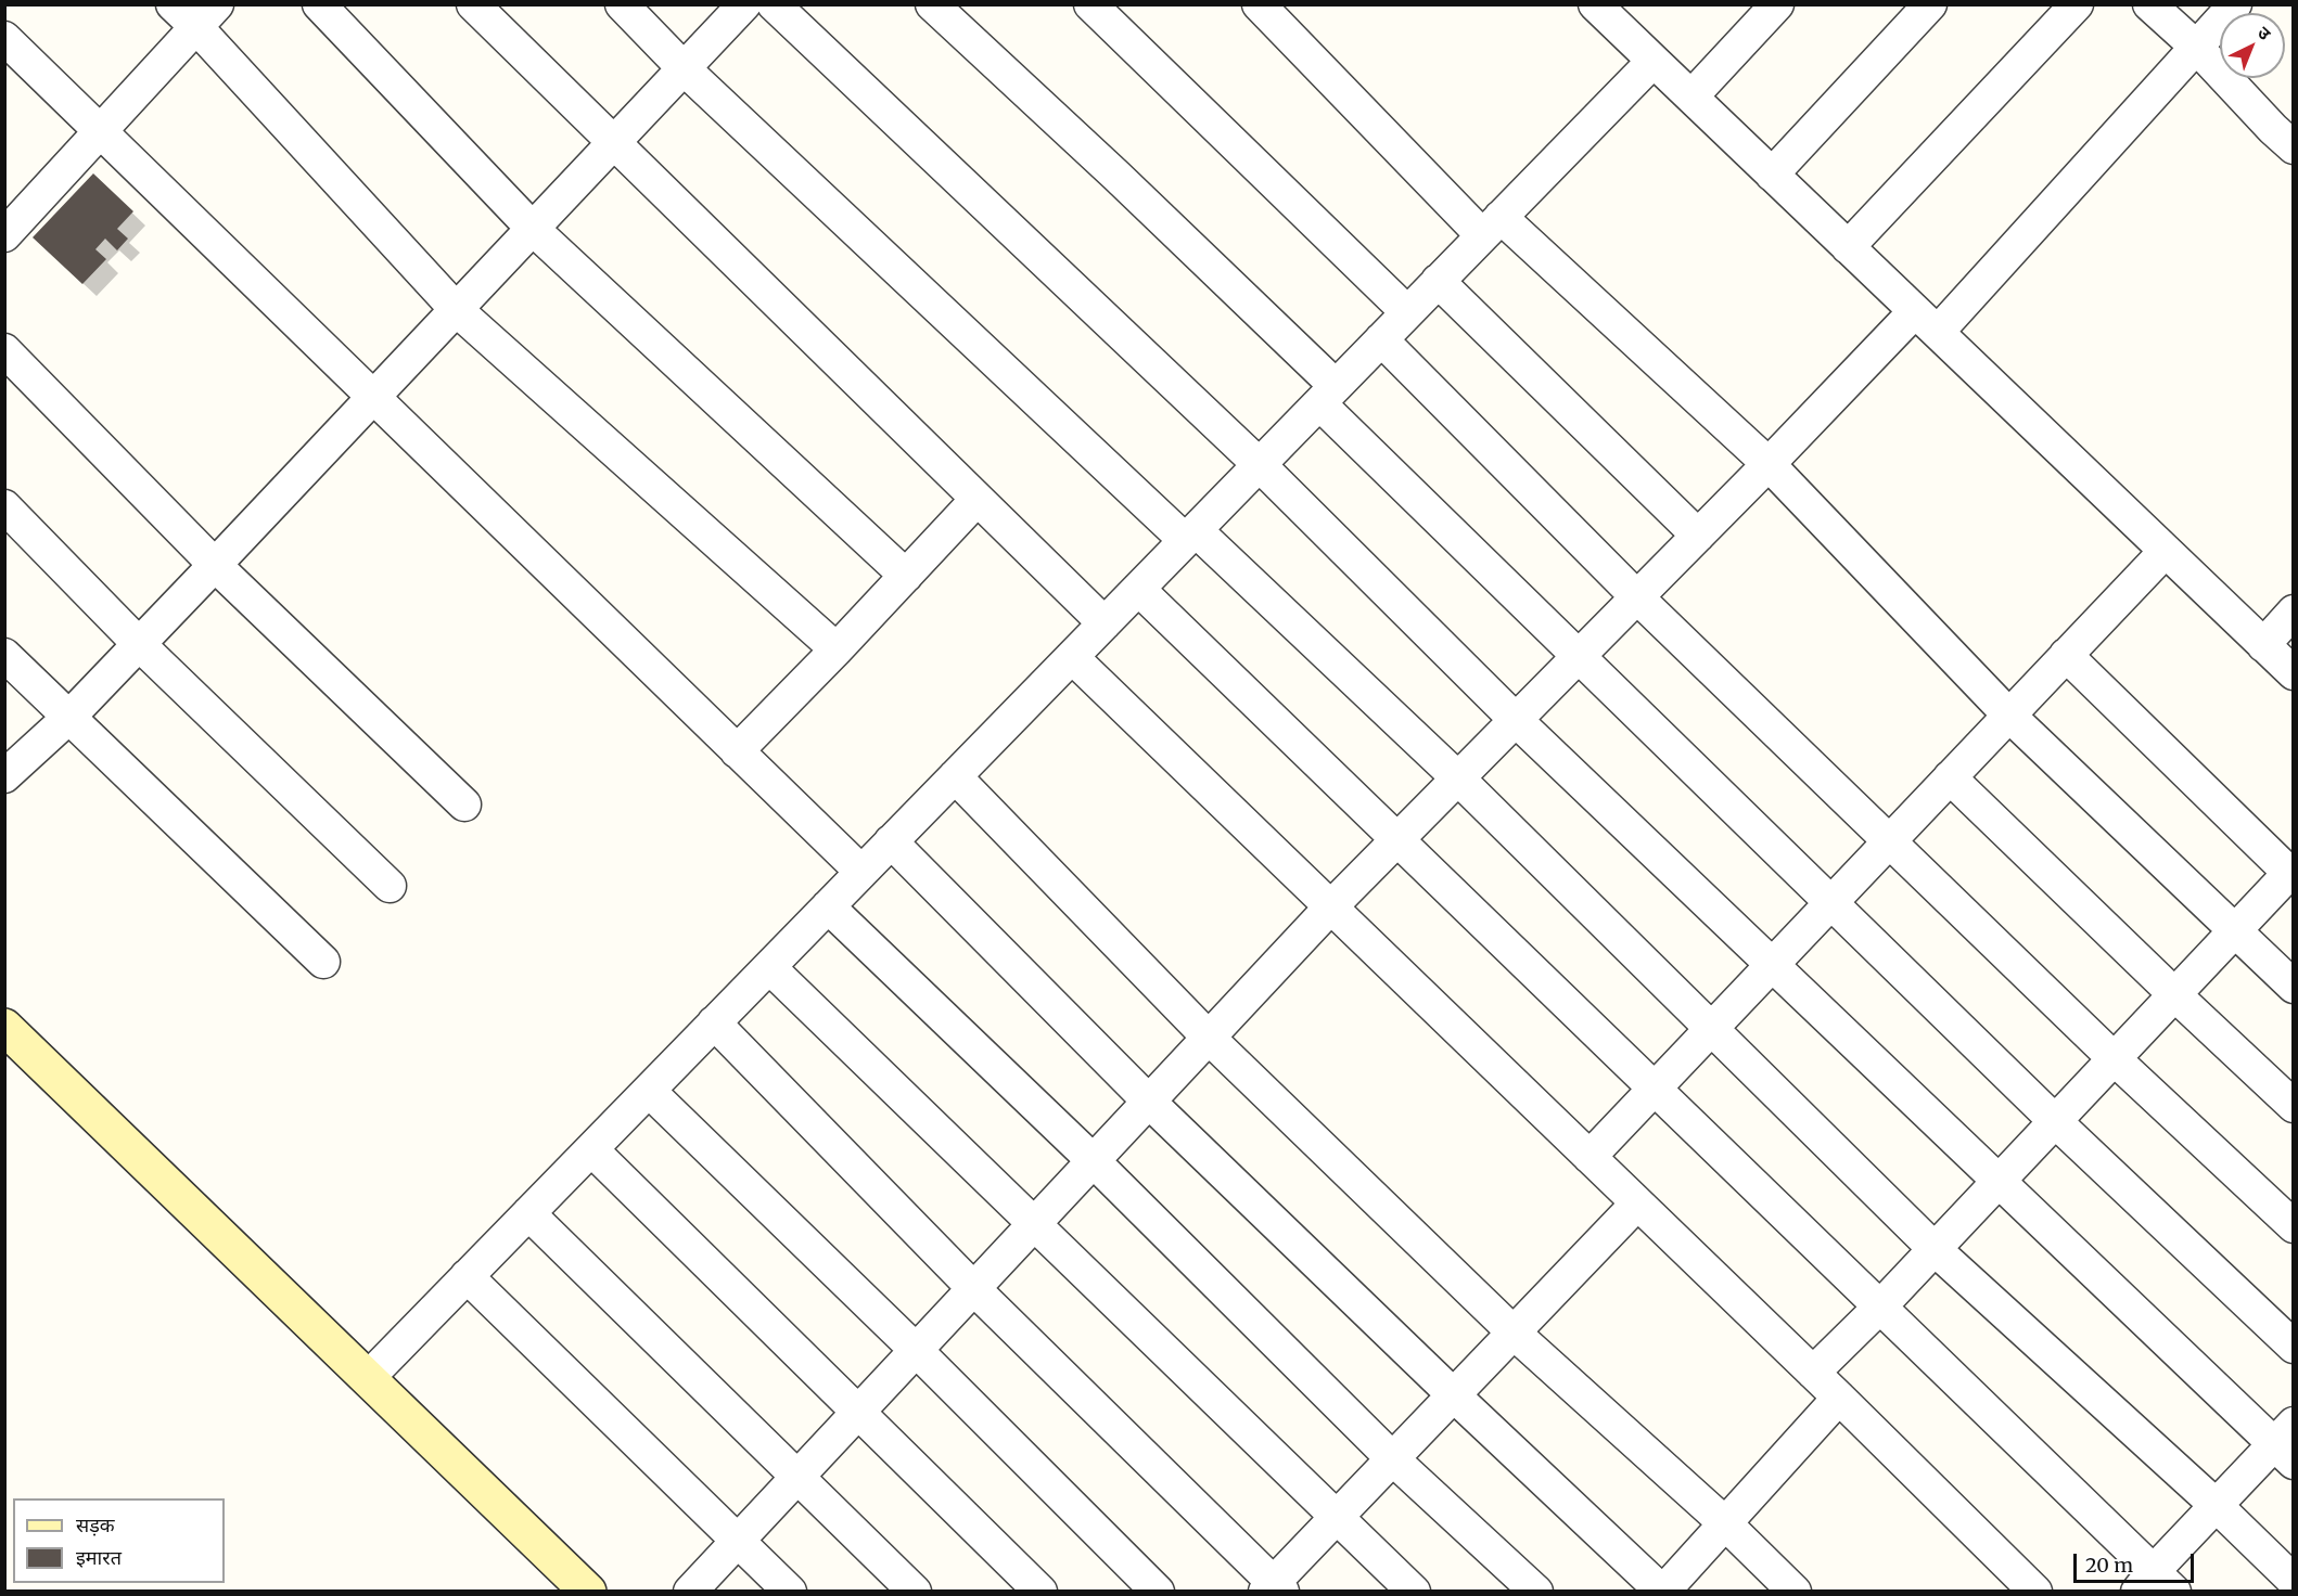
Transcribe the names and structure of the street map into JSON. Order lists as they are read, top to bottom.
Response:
{
  "legend": ["सड़क", "इमारत"],
  "scale_bar": "20 m",
  "north": "top right"
}
